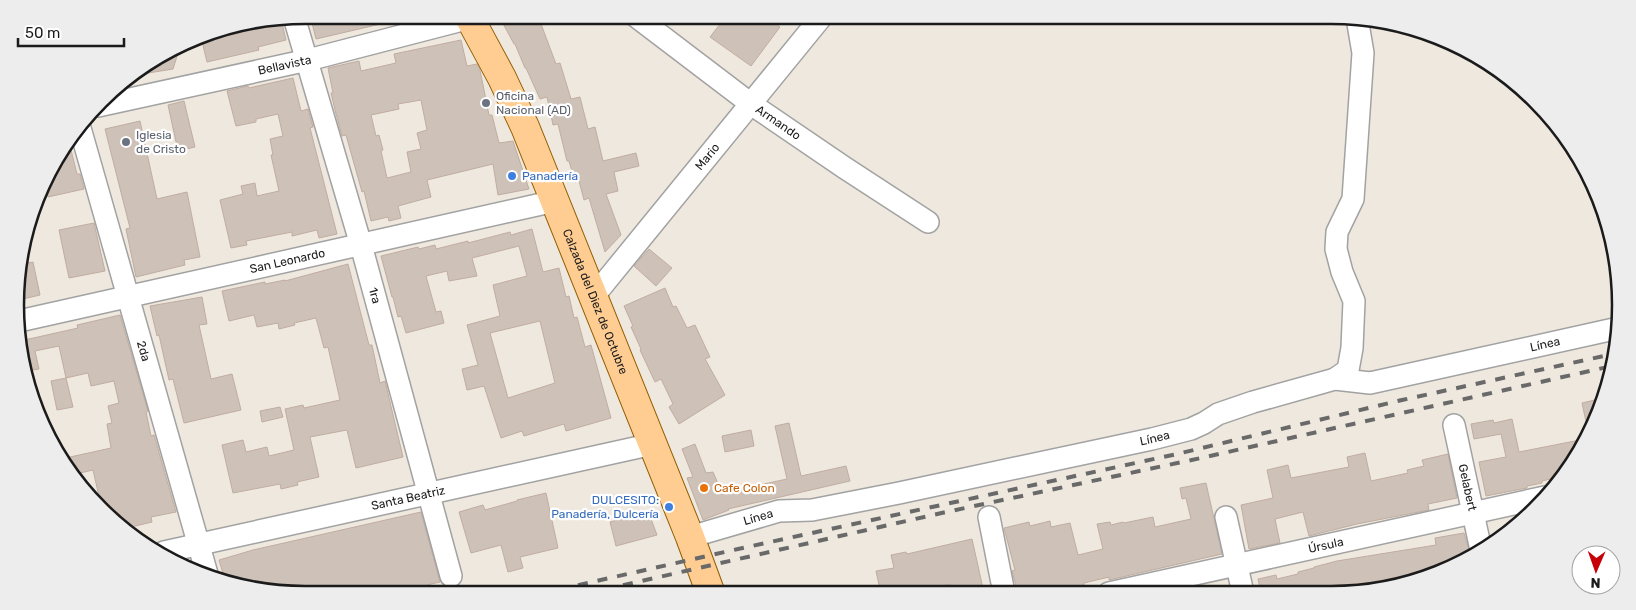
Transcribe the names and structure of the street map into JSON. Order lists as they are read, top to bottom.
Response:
{
  "streets": {
    "main road": ["Calzada del Diez de Octubre"],
    "street": [
      "Bellavista",
      "Armando",
      "Mario",
      "San Leonardo",
      "1ra",
      "Línea",
      "2da",
      "Gelabert",
      "Santa Beatriz",
      "Úrsula"
    ]
  },
  "crossings": [
    ["Bellavista", "1ra"],
    ["Armando", "Mario"],
    ["Mario", "Calzada del Diez de Octubre"],
    ["San Leonardo", "1ra"],
    ["San Leonardo", "Calzada del Diez de Octubre"],
    ["San Leonardo", "2da"],
    ["1ra", "Santa Beatriz"],
    ["Calzada del Diez de Octubre", "Línea"],
    ["Calzada del Diez de Octubre", "Santa Beatriz"],
    ["2da", "Santa Beatriz"],
    ["Gelabert", "Úrsula"]
  ],
  "places": [
    "Oficina Nacional (AD)",
    "Iglesia de Cristo",
    "Panadería",
    "Cafe Colon",
    "DULCESITO: Panadería, Dulcería"
  ],
  "scale_bar": "50 m",
  "north": "bottom"
}
